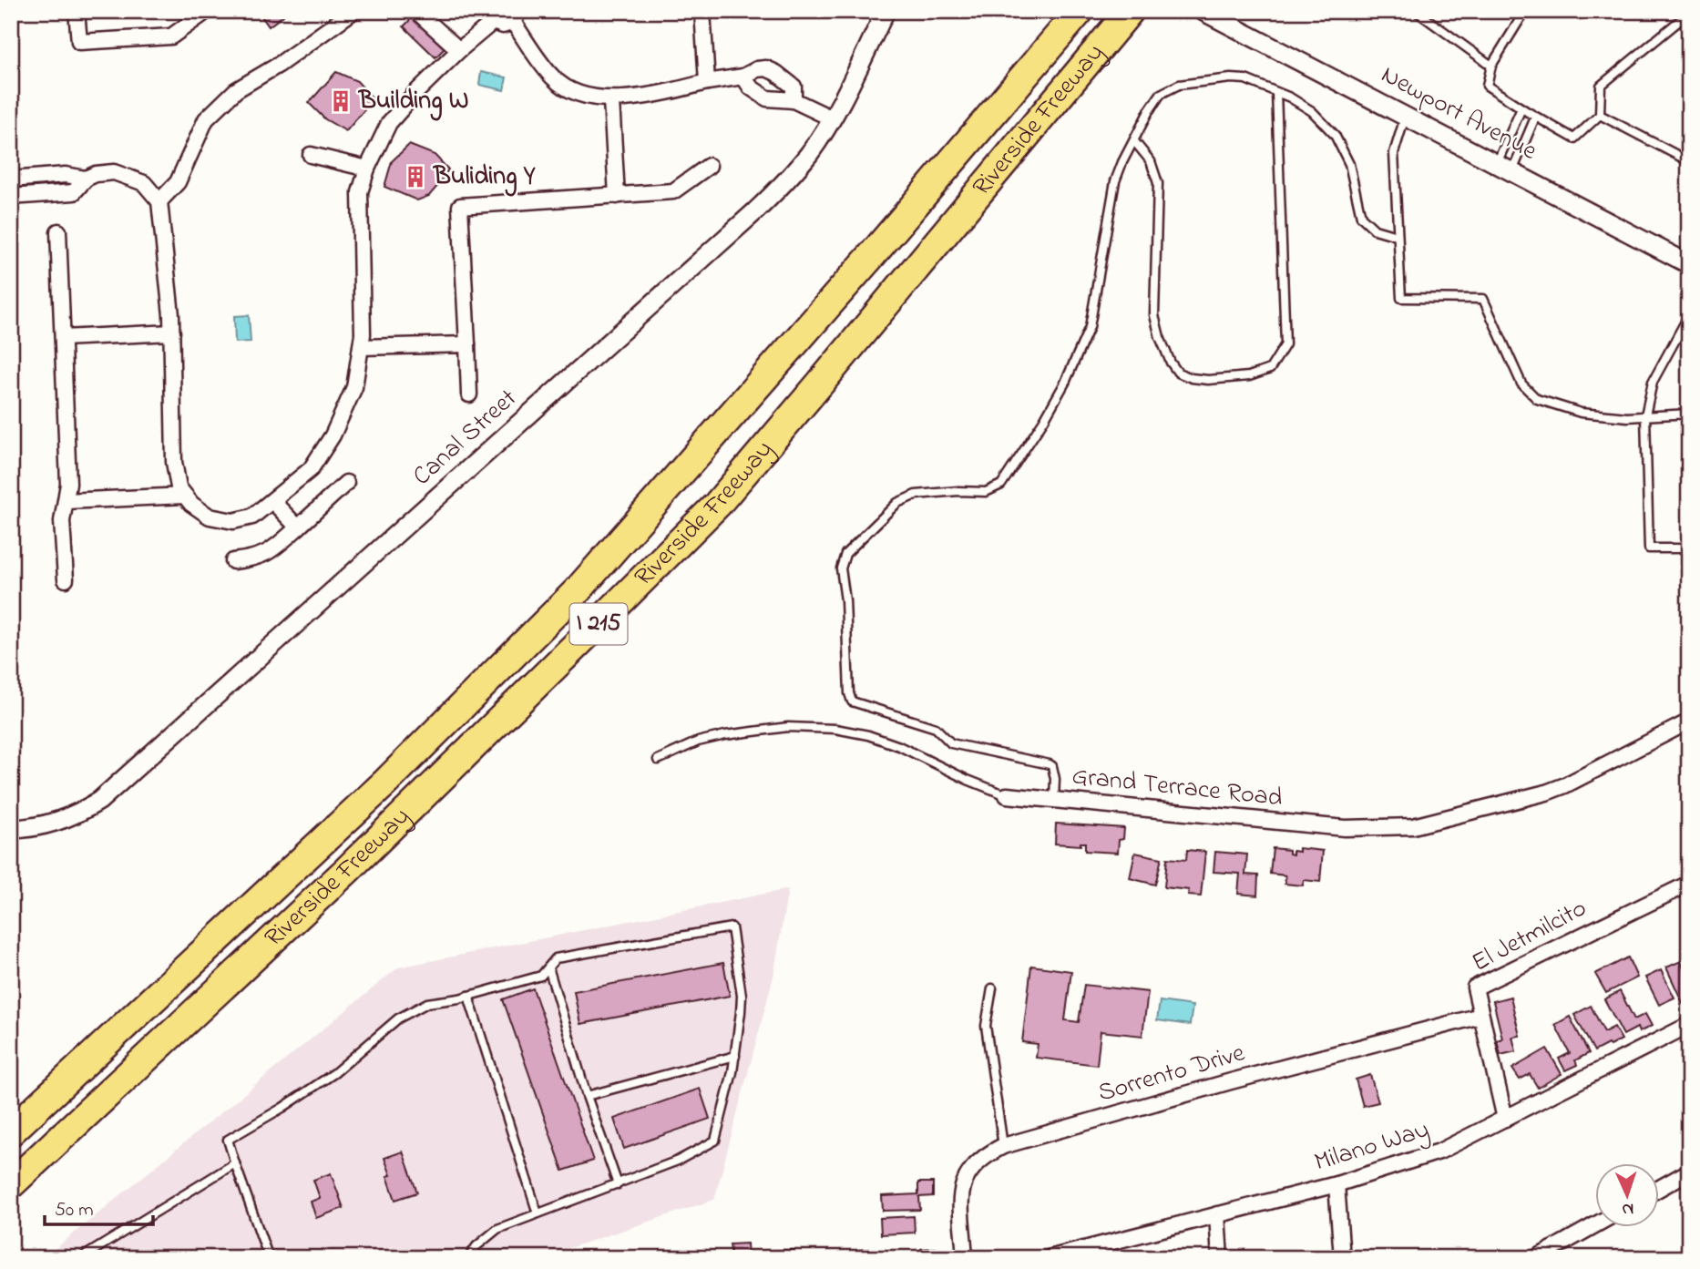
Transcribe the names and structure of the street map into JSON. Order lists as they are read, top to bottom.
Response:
{
  "streets": {
    "highway": ["Riverside Freeway", "I 215"],
    "street": [
      "Newport Avenue",
      "Canal Street",
      "Grand Terrace Road",
      "El Jetmilcito",
      "Sorrento Drive",
      "Milano Way"
    ]
  },
  "crossings": [
    ["El Jetmilcito", "Sorrento Drive"],
    ["El Jetmilcito", "Milano Way"]
  ],
  "places": {
    "building": ["Building W", "Buliding Y"]
  },
  "scale_bar": "50 m",
  "north": "bottom"
}
